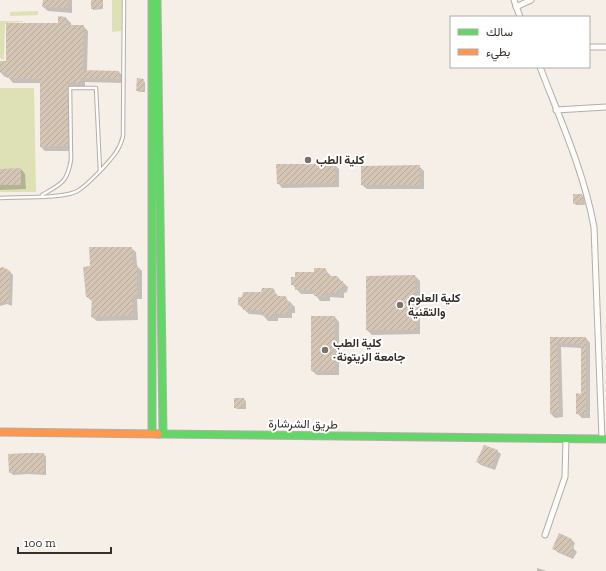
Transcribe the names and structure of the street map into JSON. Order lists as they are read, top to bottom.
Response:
{
  "streets": {
    "street": ["طريق الشرشارة"]
  },
  "places": ["كلية الطب", "كلية العلوم والتقنية", "كلية الطب -جامعة الزيتونة"],
  "legend": ["سالك", "بطيء"],
  "scale_bar": "100 m"
}
